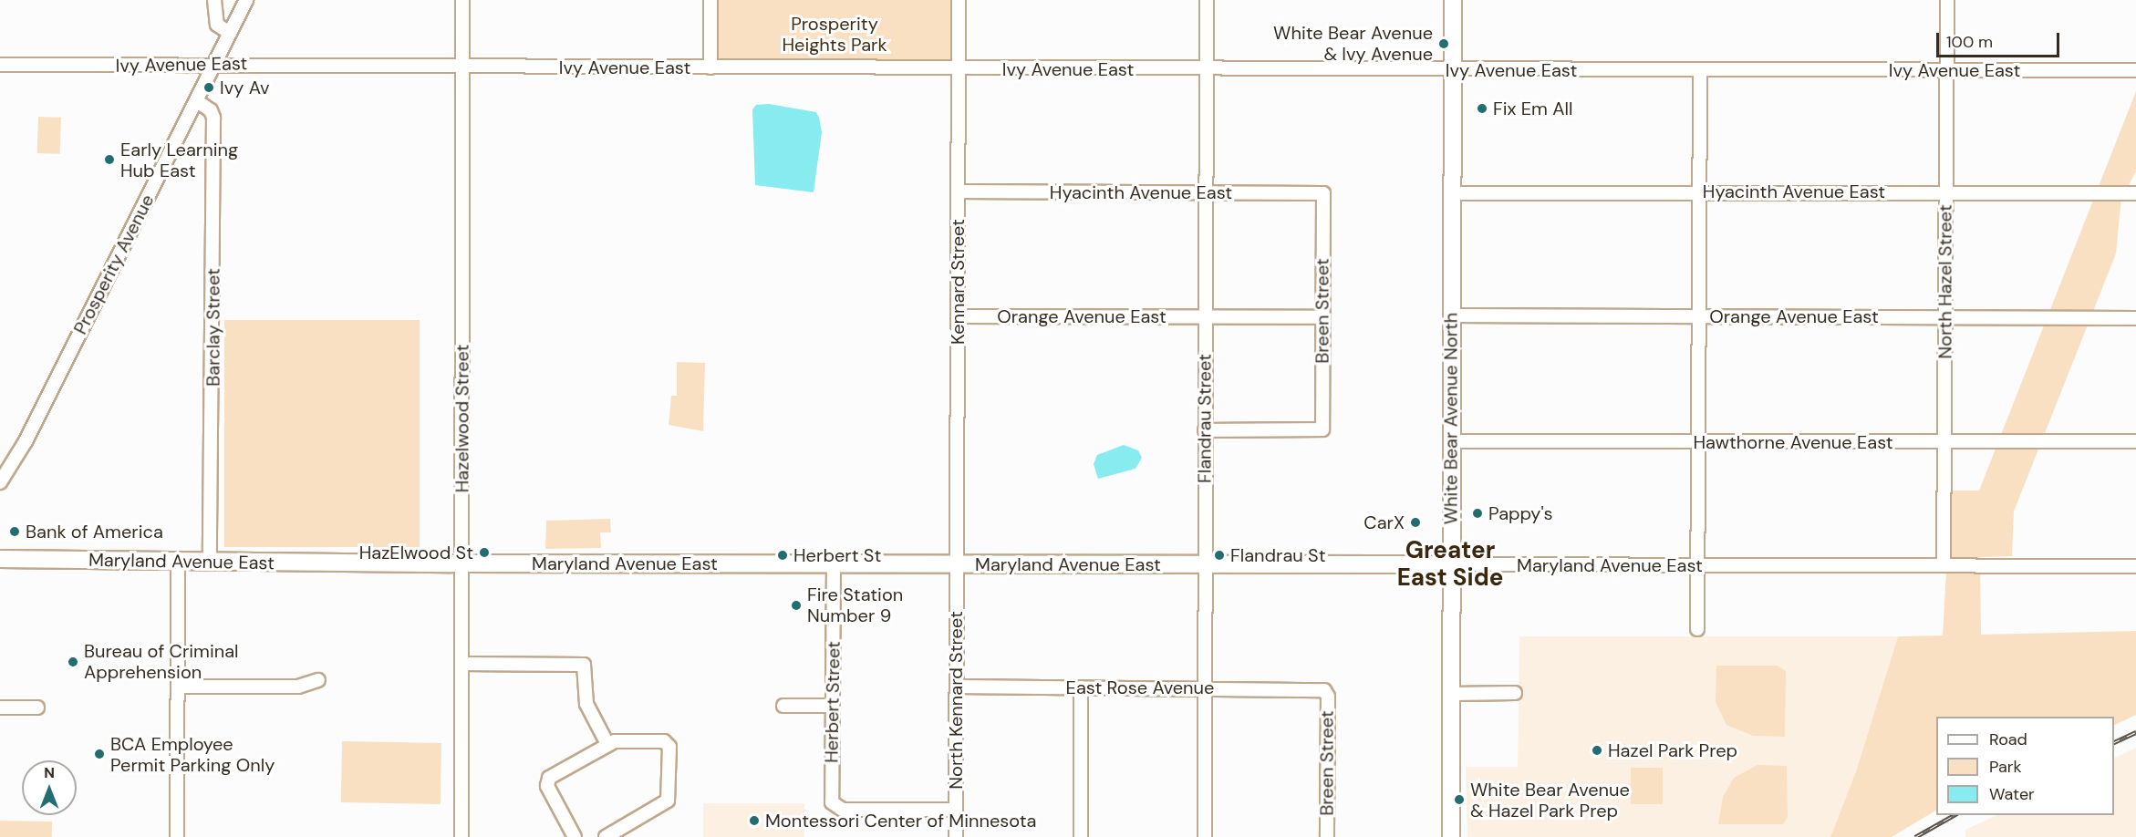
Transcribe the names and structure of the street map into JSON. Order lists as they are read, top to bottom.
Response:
{
  "streets": {
    "main road": ["White Bear Avenue North", "Maryland Avenue East"],
    "street": [
      "Ivy Avenue East",
      "Hyacinth Avenue East",
      "Prosperity Avenue",
      "Kennard Street",
      "North Hazel Street",
      "Breen Street",
      "Orange Avenue East",
      "Barclay Street",
      "Hazelwood Street",
      "Flandrau Street",
      "Hawthorne Avenue East",
      "East Rose Avenue",
      "North Kennard Street",
      "Herbert Street"
    ]
  },
  "crossings": [
    ["Ivy Avenue East", "Prosperity Avenue"],
    ["Ivy Avenue East", "Kennard Street"],
    ["Ivy Avenue East", "North Hazel Street"],
    ["Ivy Avenue East", "Hazelwood Street"],
    ["Ivy Avenue East", "Flandrau Street"],
    ["Ivy Avenue East", "White Bear Avenue North"],
    ["Hyacinth Avenue East", "Kennard Street"],
    ["Hyacinth Avenue East", "North Hazel Street"],
    ["Hyacinth Avenue East", "Breen Street"],
    ["Hyacinth Avenue East", "Flandrau Street"],
    ["Hyacinth Avenue East", "White Bear Avenue North"],
    ["Prosperity Avenue", "Barclay Street"],
    ["Kennard Street", "Orange Avenue East"],
    ["Kennard Street", "Maryland Avenue East"],
    ["Kennard Street", "North Kennard Street"],
    ["North Hazel Street", "Orange Avenue East"],
    ["North Hazel Street", "Hawthorne Avenue East"],
    ["North Hazel Street", "Maryland Avenue East"],
    ["Breen Street", "Orange Avenue East"],
    ["Breen Street", "Flandrau Street"],
    ["Breen Street", "East Rose Avenue"],
    ["Orange Avenue East", "Flandrau Street"],
    ["Orange Avenue East", "White Bear Avenue North"],
    ["Barclay Street", "Maryland Avenue East"],
    ["Hazelwood Street", "Maryland Avenue East"],
    ["Flandrau Street", "Maryland Avenue East"],
    ["Flandrau Street", "East Rose Avenue"],
    ["White Bear Avenue North", "Hawthorne Avenue East"],
    ["White Bear Avenue North", "Maryland Avenue East"],
    ["Maryland Avenue East", "North Kennard Street"],
    ["Maryland Avenue East", "Herbert Street"],
    ["East Rose Avenue", "North Kennard Street"],
    ["North Kennard Street", "Herbert Street"]
  ],
  "districts": ["Greater East Side"],
  "parks": ["Prosperity Heights Park"],
  "places": [
    "White Bear Avenue & Ivy Avenue",
    "Ivy Av",
    "Fix Em All",
    "Early Learning Hub East",
    "Pappy's",
    "CarX",
    "Bank of America",
    "HazElwood St",
    "Herbert St",
    "Flandrau St",
    "Fire Station Number 9",
    "Bureau of Criminal Apprehension",
    "Hazel Park Prep",
    "BCA Employee Permit Parking Only",
    "White Bear Avenue & Hazel Park Prep",
    "Montessori Center of Minnesota"
  ],
  "legend": ["Road", "Park", "Water"],
  "scale_bar": "100 m",
  "north": "top"
}
